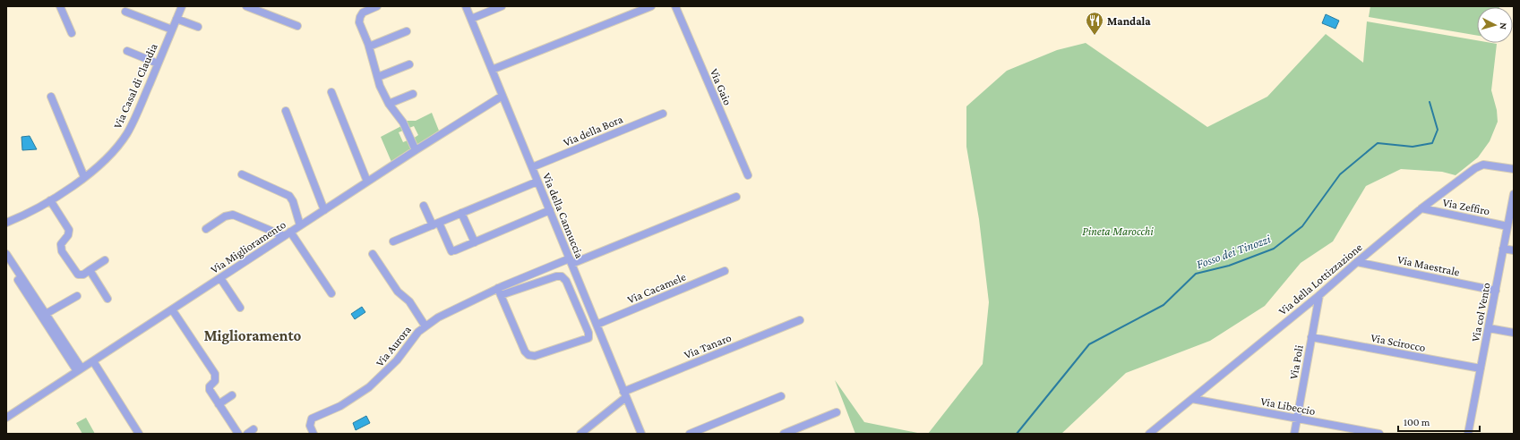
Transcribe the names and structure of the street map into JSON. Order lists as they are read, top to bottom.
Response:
{
  "streets": {
    "street": [
      "Via Casal di Claudia",
      "Via Gaio",
      "Via della Bora",
      "Via Zeffiro",
      "Via della Cannuccia",
      "Via Miglioramento",
      "Via Maestrale",
      "Via della Lottizzazione",
      "Via Cacamele",
      "Via col Vento",
      "Via Scirocco",
      "Via Aurora",
      "Via Tanaro",
      "Via Poli",
      "Via Libeccio"
    ]
  },
  "crossings": [
    ["Via della Bora", "Via della Cannuccia"],
    ["Via Zeffiro", "Via della Lottizzazione"],
    ["Via Zeffiro", "Via col Vento"],
    ["Via della Cannuccia", "Via Miglioramento"],
    ["Via della Cannuccia", "Via Cacamele"],
    ["Via della Cannuccia", "Via Aurora"],
    ["Via della Cannuccia", "Via Tanaro"],
    ["Via Maestrale", "Via della Lottizzazione"],
    ["Via Maestrale", "Via col Vento"],
    ["Via della Lottizzazione", "Via Poli"],
    ["Via della Lottizzazione", "Via Libeccio"],
    ["Via col Vento", "Via Scirocco"],
    ["Via Scirocco", "Via Poli"],
    ["Via Poli", "Via Libeccio"]
  ],
  "districts": ["Miglioramento"],
  "water": ["Fosso dei Tinozzi"],
  "parks": ["Pineta Marocchi"],
  "places": {
    "restaurant": ["Mandala"]
  },
  "scale_bar": "100 m",
  "north": "right"
}
